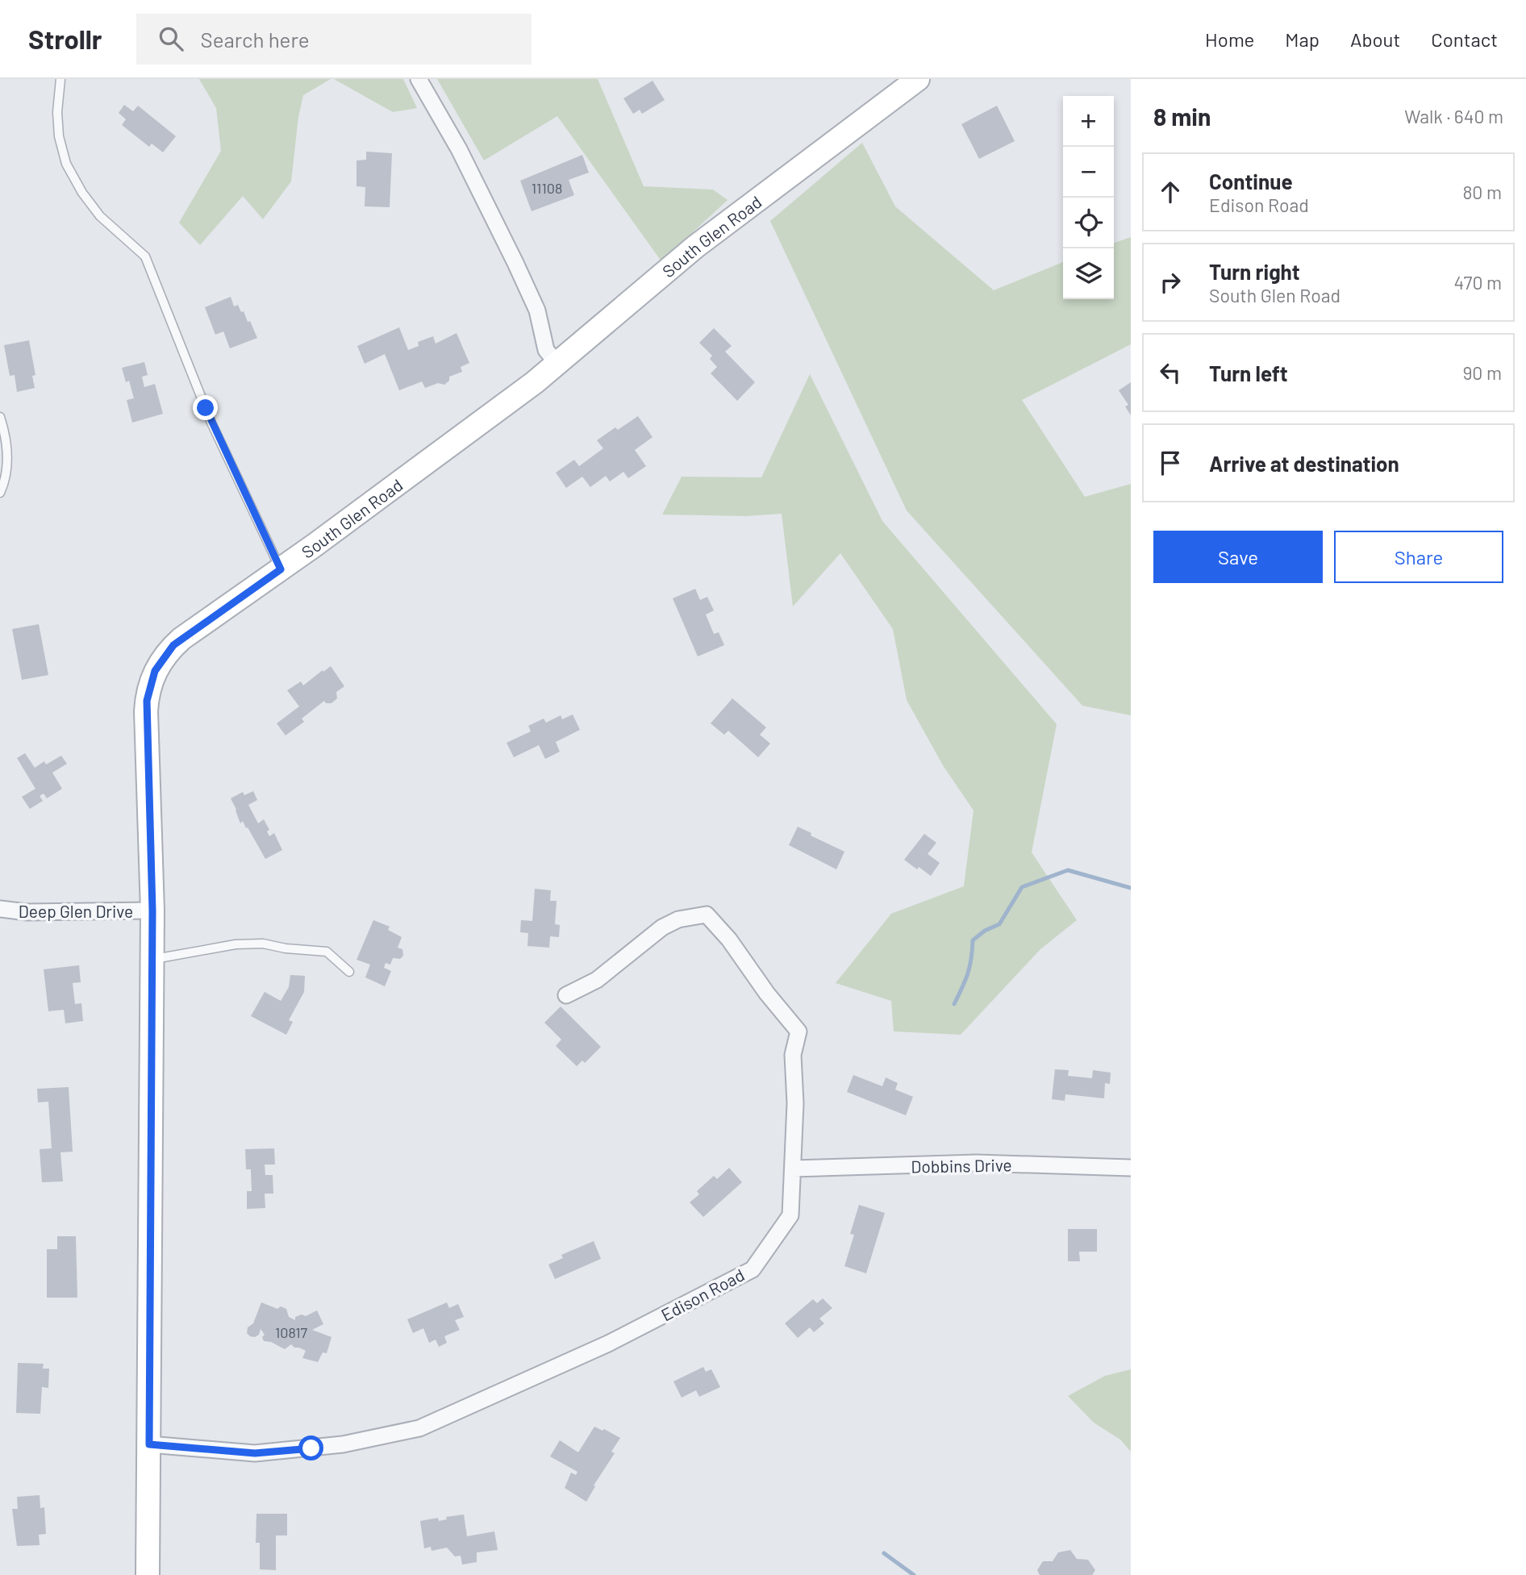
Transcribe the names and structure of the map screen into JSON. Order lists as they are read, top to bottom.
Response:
{
  "streets": {
    "main road": ["South Glen Road"],
    "street": ["Deep Glen Drive", "Dobbins Drive", "Edison Road"]
  },
  "crossings": [
    ["South Glen Road", "Deep Glen Drive"],
    ["South Glen Road", "Edison Road"],
    ["Dobbins Drive", "Edison Road"]
  ],
  "house_numbers": ["11108", "10817"],
  "page": {
    "header": "Strollr",
    "search": "Search here",
    "nav": [
      "Home",
      "Map",
      "About",
      "Contact"
    ],
    "heading": ["8 min", "Walk · 640 m"],
    "map_buttons": ["+", "−"],
    "list": [
      ["Continue", "Edison Road", "80 m"],
      ["Turn right", "South Glen Road", "470 m"],
      ["Turn left", "90 m"],
      "Arrive at destination"
    ],
    "buttons": ["Save", "Share"]
  }
}
